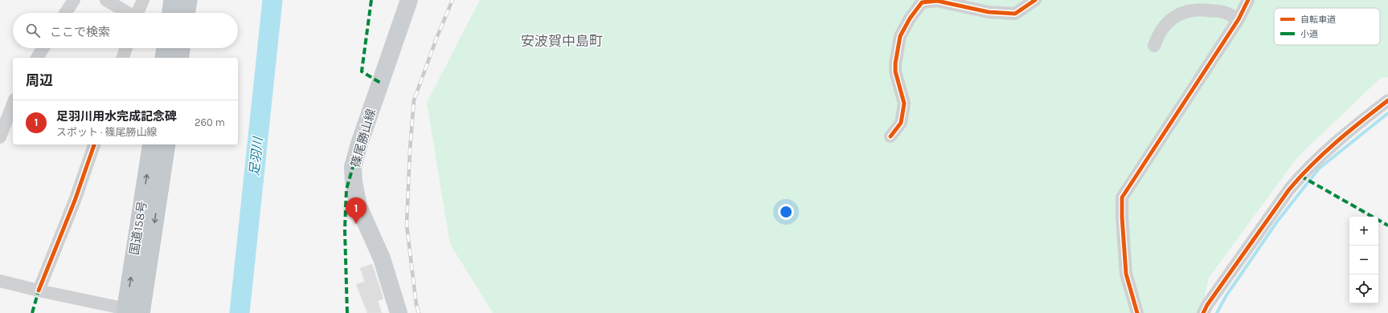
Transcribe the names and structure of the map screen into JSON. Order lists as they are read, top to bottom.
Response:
{
  "streets": {
    "highway": ["国道158号"],
    "main road": ["篠尾勝山線"]
  },
  "districts": ["安波賀中島町"],
  "water": ["足羽川"],
  "legend": ["自転車道", "小道"],
  "page": {
    "search": "ここで検索",
    "heading": "周辺",
    "list": [
      {
        "mark": "1",
        "name": "足羽川用水完成記念碑",
        "note": "スポット · 篠尾勝山線",
        "value": "260 m"
      }
    ],
    "pins": "1",
    "map_buttons": ["+", "−"]
  }
}
